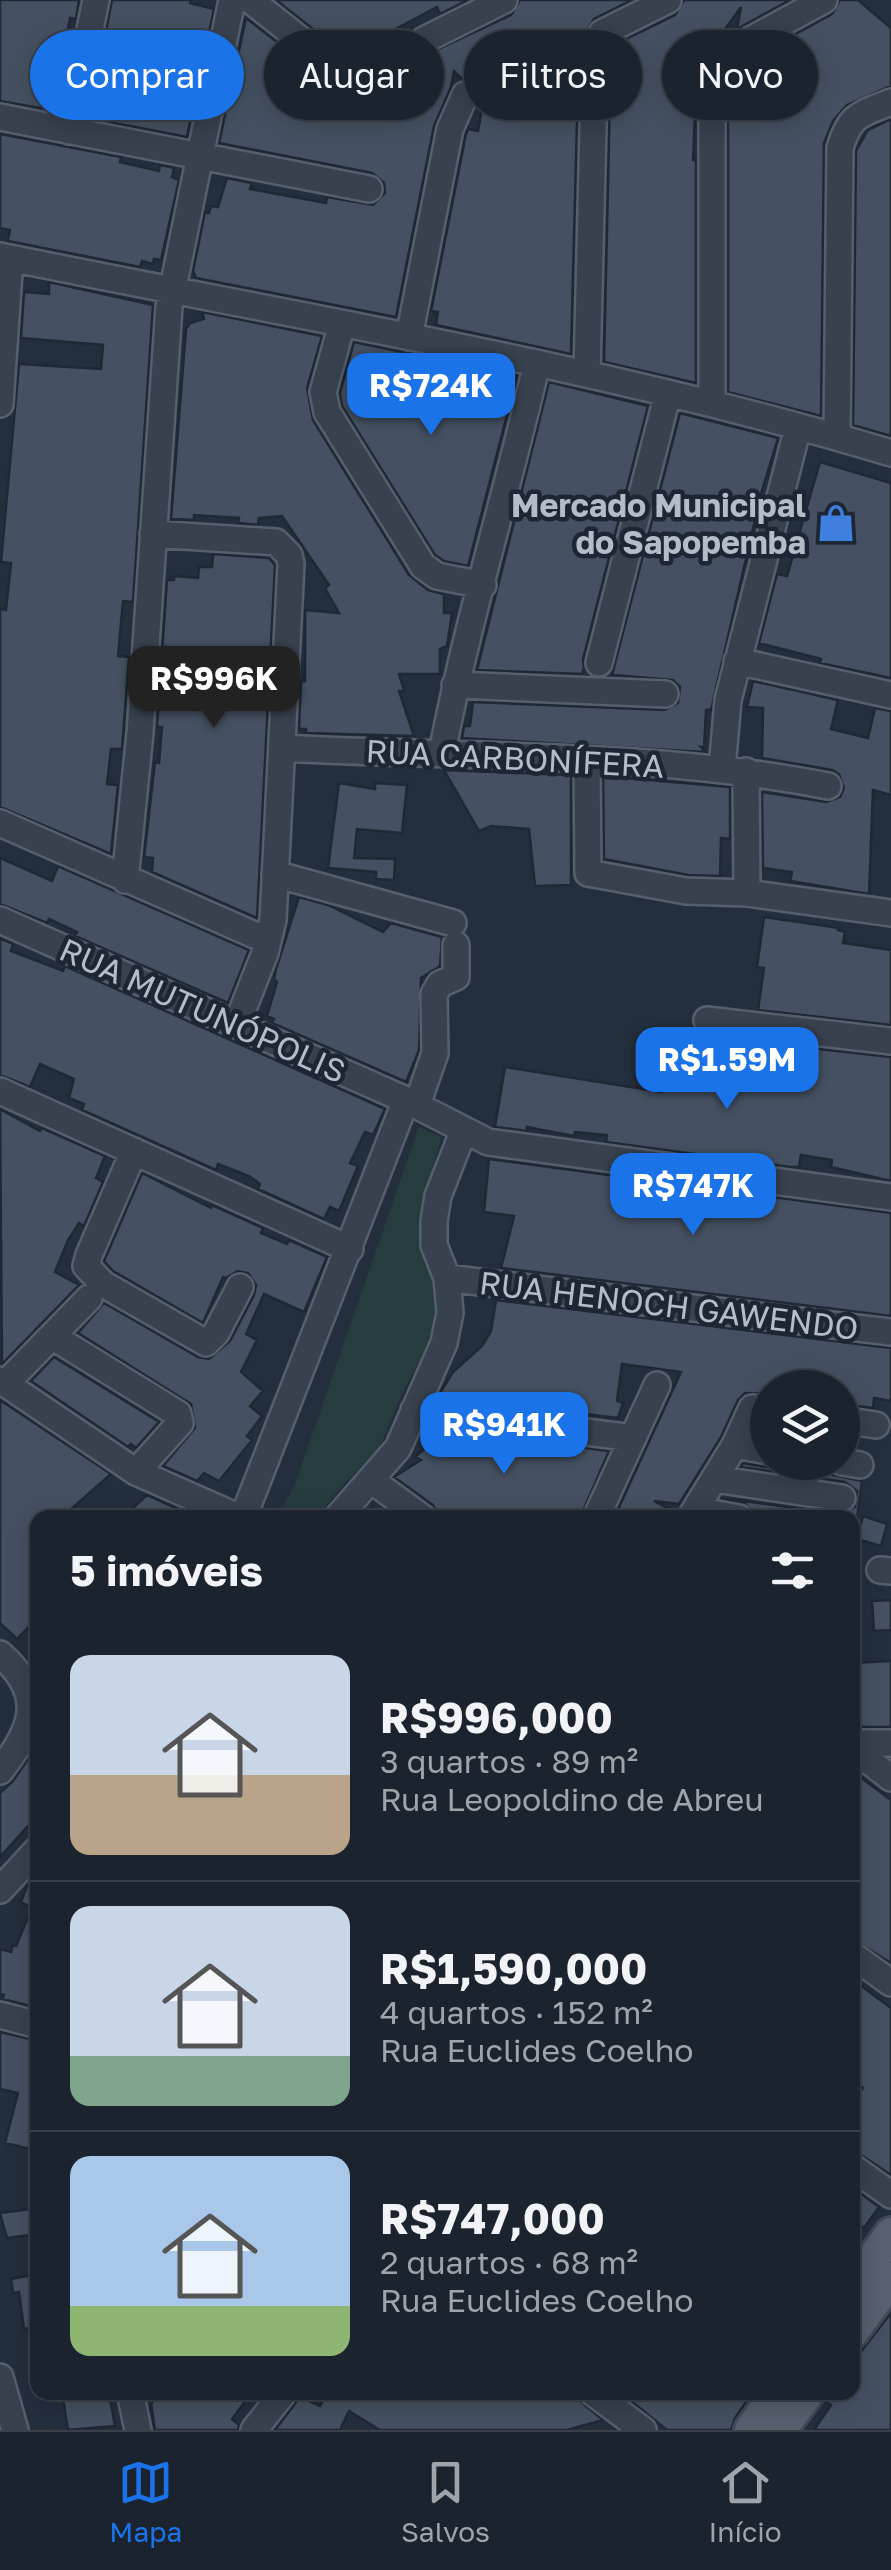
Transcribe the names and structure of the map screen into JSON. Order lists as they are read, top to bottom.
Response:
{
  "streets": {
    "street": ["RUA CARBONÍFERA", "RUA MUTUNÓPOLIS", "RUA HENOCH GAWENDO"]
  },
  "places": {
    "shop": ["Mercado Municipal do Sapopemba"]
  },
  "page": {
    "chip": [
      "Comprar",
      "Alugar",
      "Filtros",
      "Novo"
    ],
    "price": [
      "R$724K",
      "R$996K",
      "R$1.59M",
      "R$747K",
      "R$941K"
    ],
    "heading": "5 imóveis",
    "list": [
      {
        "name": "R$996,000",
        "note": "3 quartos · 89 m² · Rua Leopoldino de Abreu"
      },
      {
        "name": "R$1,590,000",
        "note": "4 quartos · 152 m² · Rua Euclides Coelho"
      },
      {
        "name": "R$747,000",
        "note": "2 quartos · 68 m² · Rua Euclides Coelho"
      }
    ],
    "tabs": ["Mapa", "Salvos", "Início"]
  }
}
